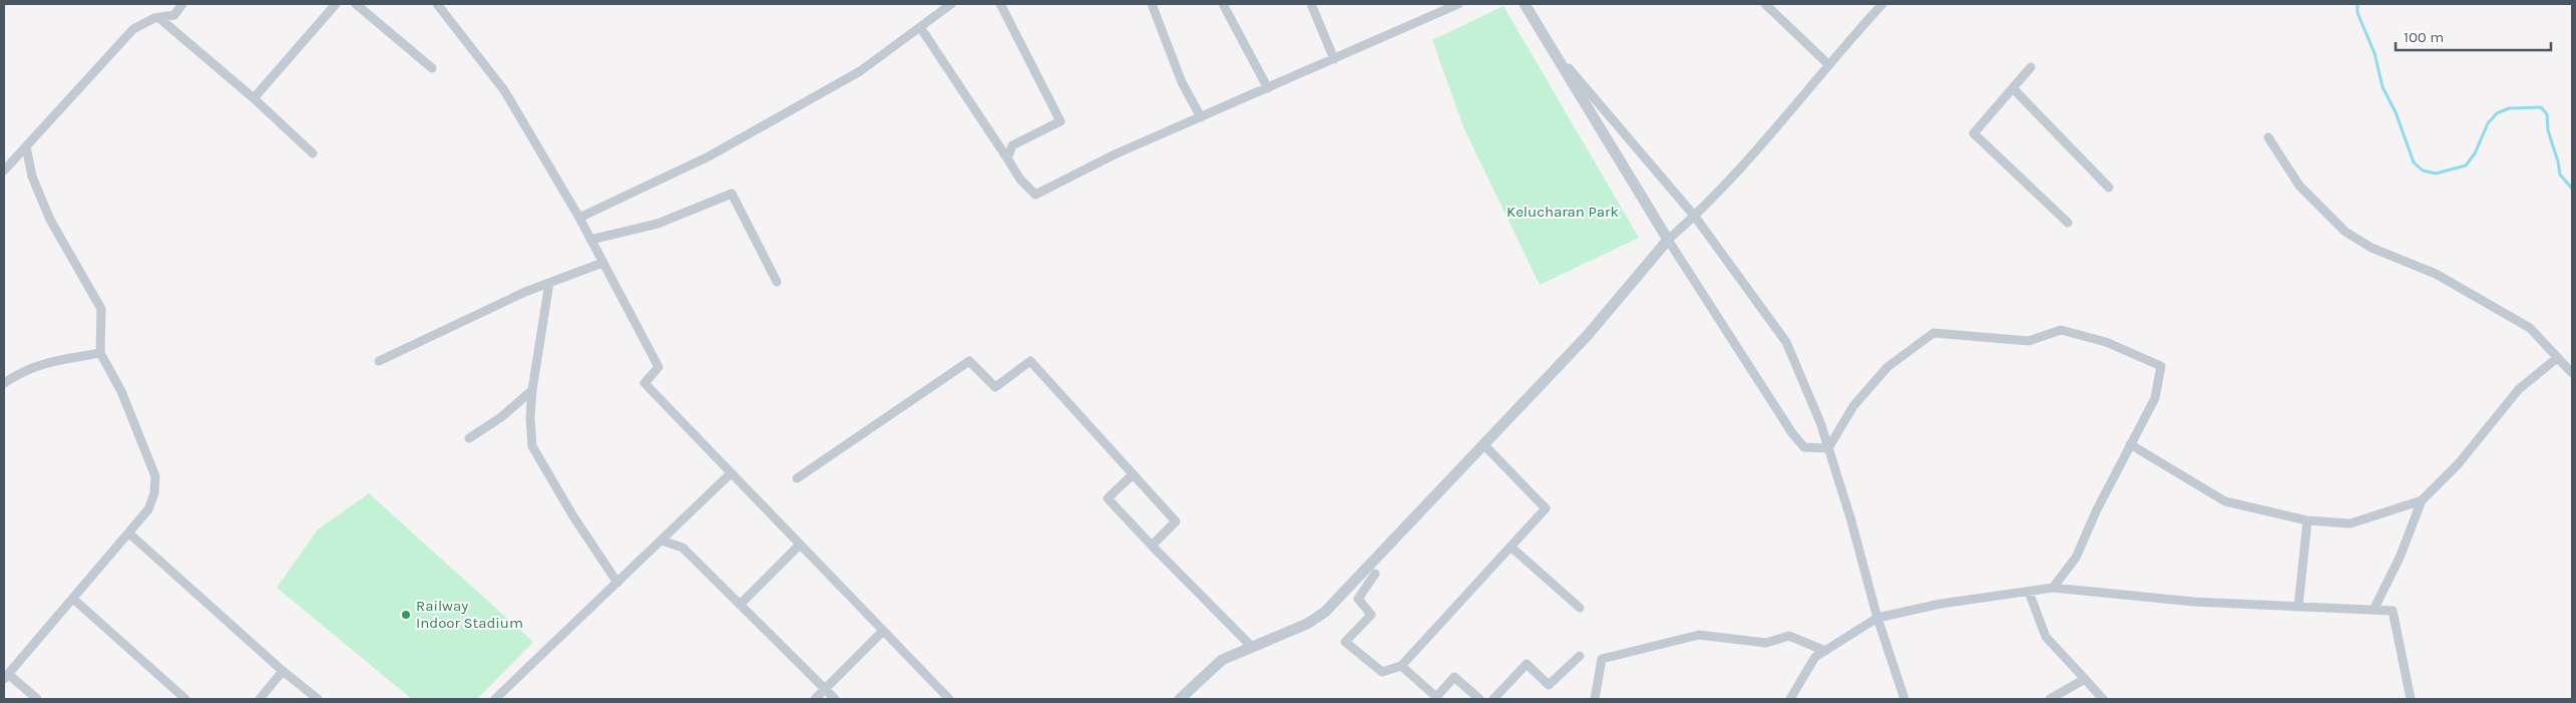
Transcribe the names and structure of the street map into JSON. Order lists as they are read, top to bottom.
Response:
{
  "parks": ["Kelucharan Park"],
  "places": ["Railway Indoor Stadium"],
  "scale_bar": "100 m"
}
